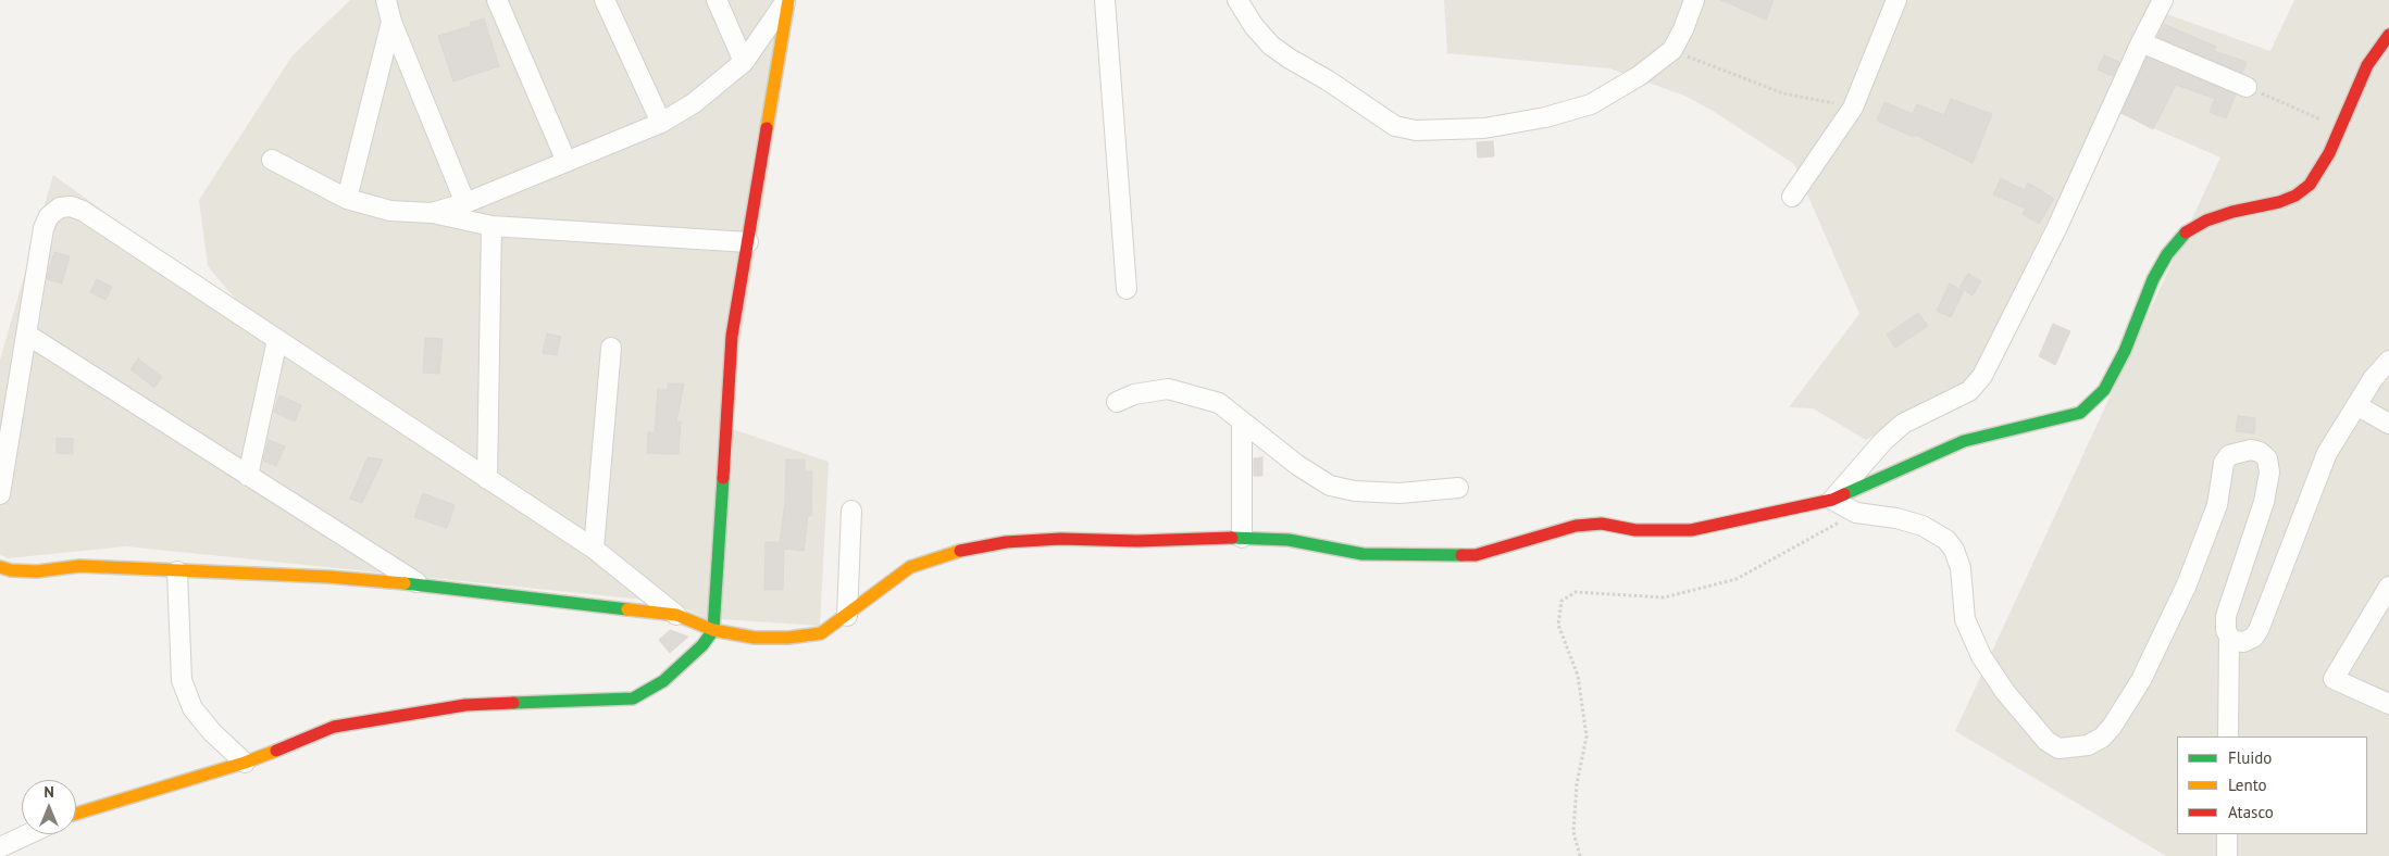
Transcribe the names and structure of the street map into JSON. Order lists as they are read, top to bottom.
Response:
{
  "legend": ["Fluido", "Lento", "Atasco"],
  "north": "top"
}
